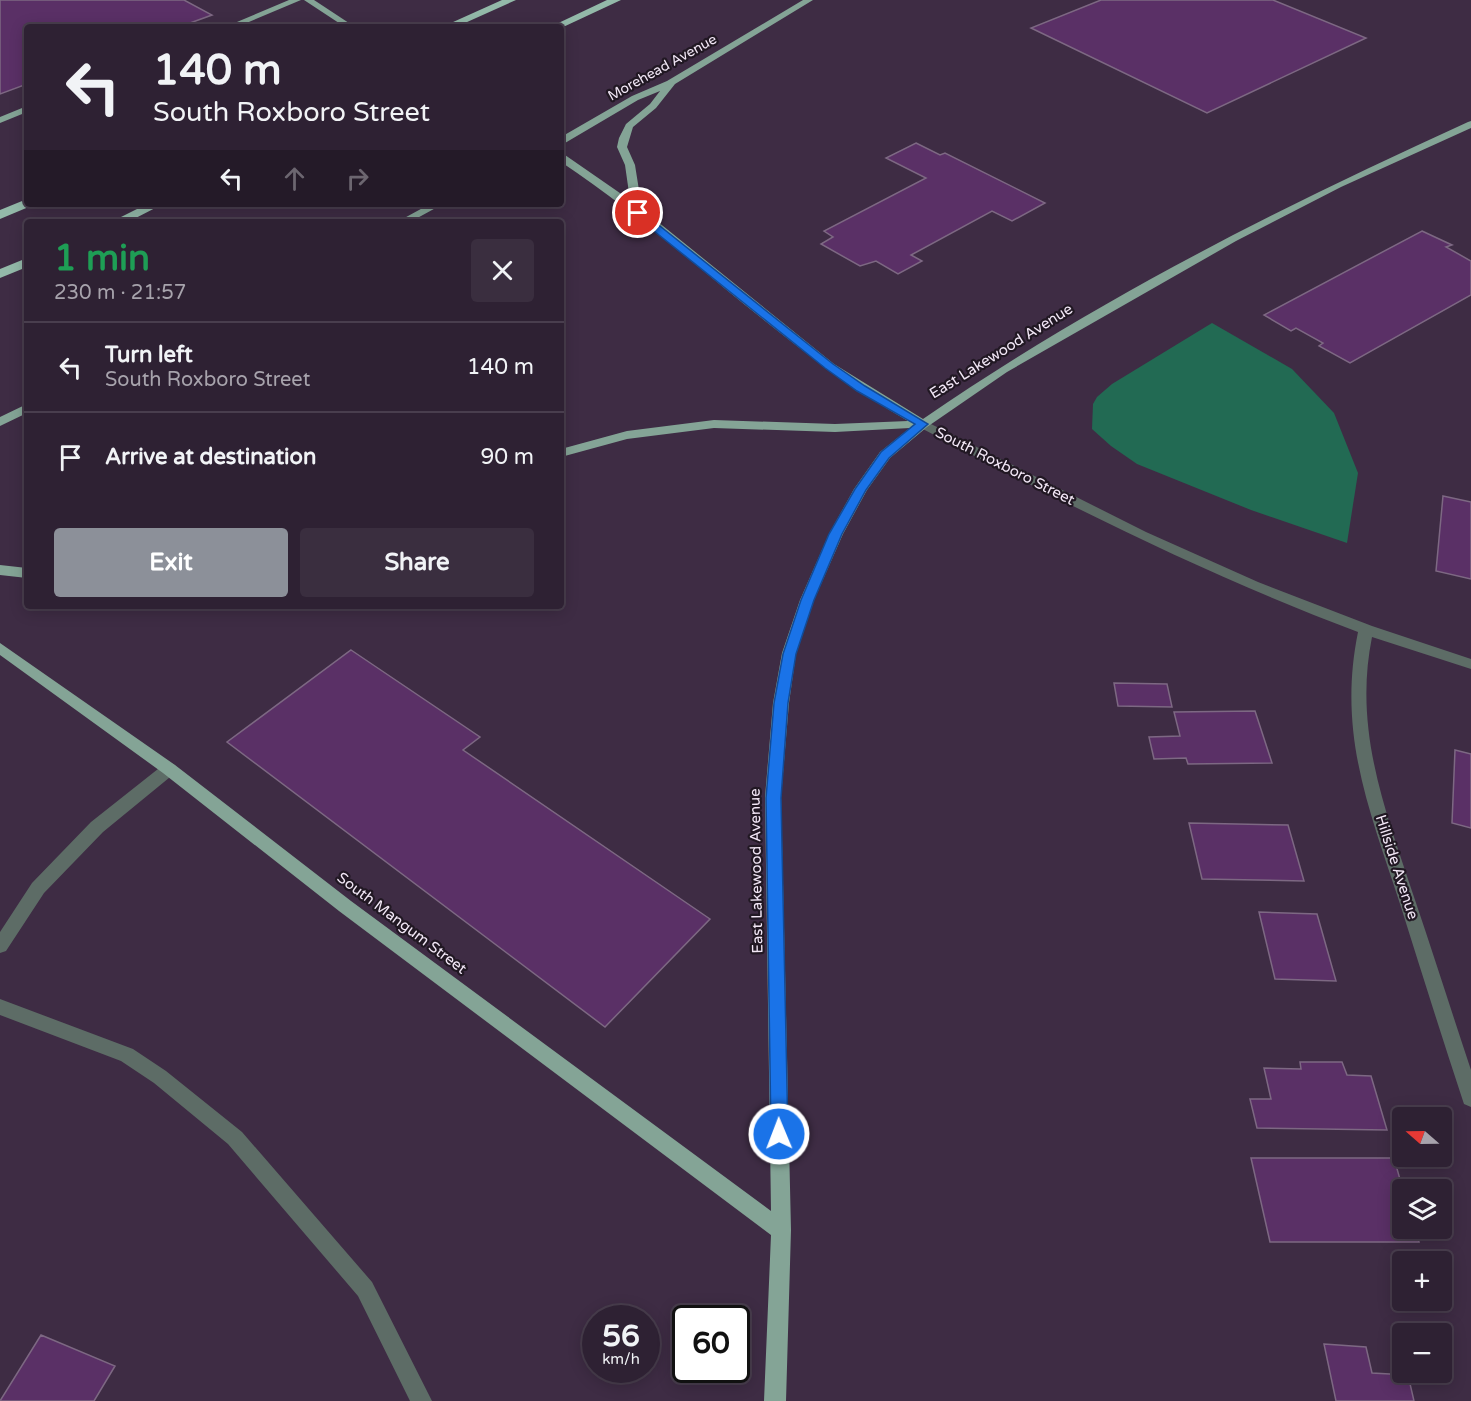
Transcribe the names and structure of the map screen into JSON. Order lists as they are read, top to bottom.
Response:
{
  "streets": {
    "main road": [
      "Morehead Avenue",
      "East Lakewood Avenue",
      "South Roxboro Street",
      "South Mangum Street"
    ],
    "street": ["Hillside Avenue"]
  },
  "crossings": [
    ["East Lakewood Avenue", "South Roxboro Street"],
    ["East Lakewood Avenue", "South Mangum Street"],
    ["South Roxboro Street", "Hillside Avenue"]
  ],
  "north": "left",
  "page": {
    "turn": ["140 m", "South Roxboro Street"],
    "heading": ["1 min", "230 m · 21:57"],
    "list": [
      {
        "name": "Turn left",
        "note": "South Roxboro Street",
        "value": "140 m"
      },
      {
        "name": "Arrive at destination",
        "value": "90 m"
      }
    ],
    "buttons": ["Exit", "Share"],
    "map_buttons": ["+", "−"],
    "speed": "56 km/h",
    "limit": "60"
  }
}
